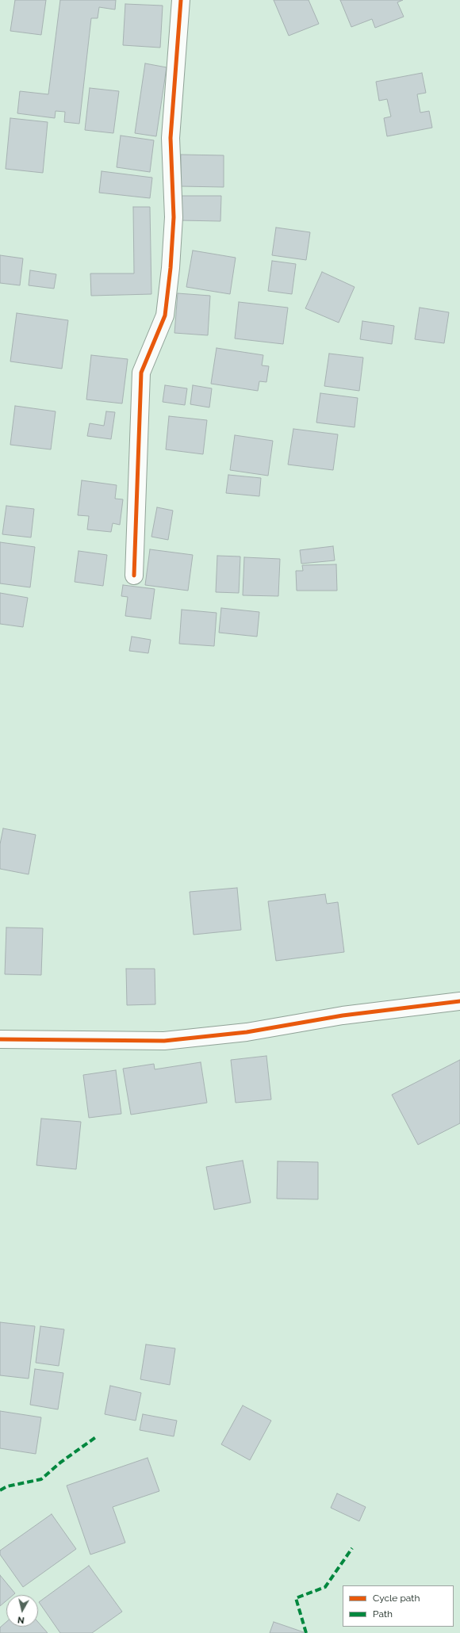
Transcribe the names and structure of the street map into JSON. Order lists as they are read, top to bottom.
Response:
{
  "legend": ["Cycle path", "Path"],
  "north": "bottom"
}
